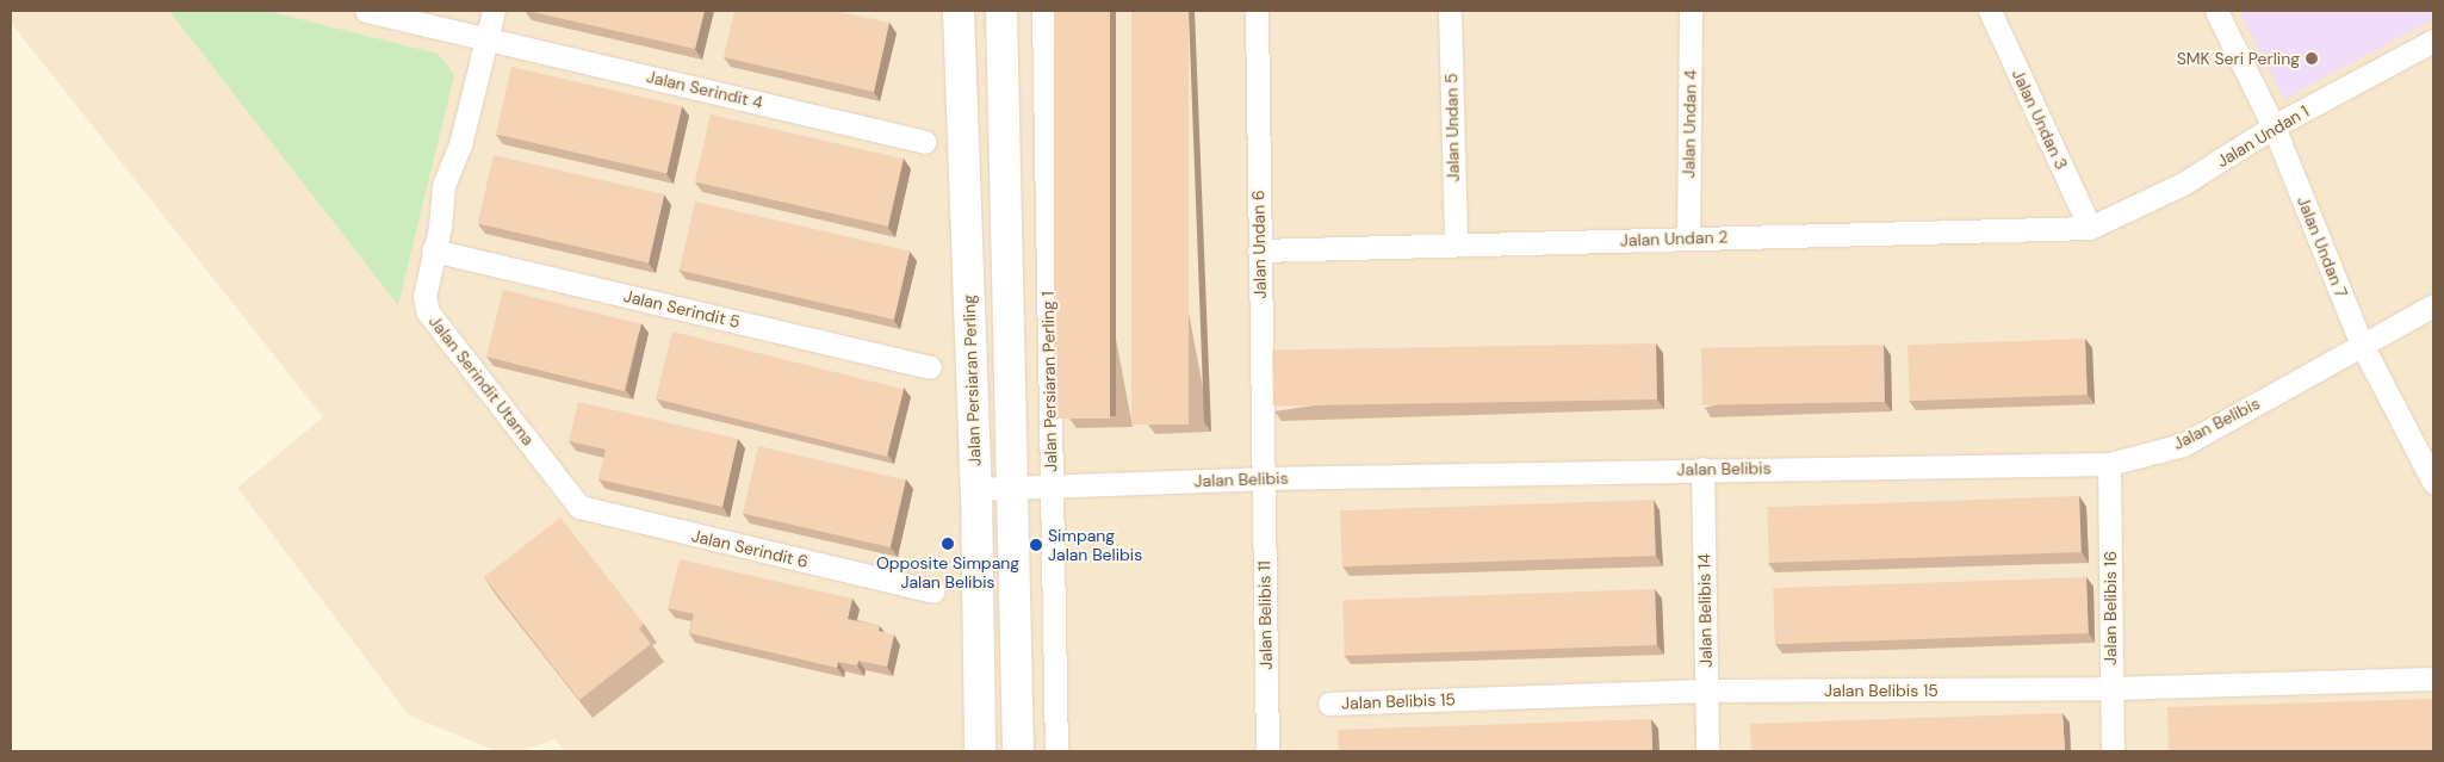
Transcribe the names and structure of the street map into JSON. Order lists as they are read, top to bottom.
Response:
{
  "streets": {
    "main road": ["Jalan Persiaran Perling"],
    "street": [
      "Jalan Serindit 4",
      "Jalan Undan 3",
      "Jalan Undan 4",
      "Jalan Undan 5",
      "Jalan Undan 1",
      "Jalan Undan 2",
      "Jalan Undan 6",
      "Jalan Undan 7",
      "Jalan Serindit 5",
      "Jalan Serindit Utama",
      "Jalan Persiaran Perling 1",
      "Jalan Belibis",
      "Jalan Serindit 6",
      "Jalan Belibis 16",
      "Jalan Belibis 14",
      "Jalan Belibis 11",
      "Jalan Belibis 15"
    ]
  },
  "crossings": [
    ["Jalan Serindit 4", "Jalan Serindit Utama"],
    ["Jalan Undan 3", "Jalan Undan 1"],
    ["Jalan Undan 3", "Jalan Undan 2"],
    ["Jalan Undan 4", "Jalan Undan 2"],
    ["Jalan Undan 5", "Jalan Undan 2"],
    ["Jalan Undan 1", "Jalan Undan 2"],
    ["Jalan Undan 1", "Jalan Undan 7"],
    ["Jalan Undan 2", "Jalan Undan 6"],
    ["Jalan Undan 6", "Jalan Belibis"],
    ["Jalan Undan 6", "Jalan Belibis 11"],
    ["Jalan Undan 7", "Jalan Belibis"],
    ["Jalan Serindit 5", "Jalan Serindit Utama"],
    ["Jalan Serindit Utama", "Jalan Serindit 6"],
    ["Jalan Persiaran Perling", "Jalan Belibis"],
    ["Jalan Persiaran Perling 1", "Jalan Belibis"],
    ["Jalan Belibis", "Jalan Belibis 16"],
    ["Jalan Belibis", "Jalan Belibis 14"],
    ["Jalan Belibis", "Jalan Belibis 11"],
    ["Jalan Belibis 16", "Jalan Belibis 15"],
    ["Jalan Belibis 14", "Jalan Belibis 15"]
  ],
  "places": ["SMK Seri Perling", "Opposite Simpang Jalan Belibis", "Simpang Jalan Belibis"]
}
